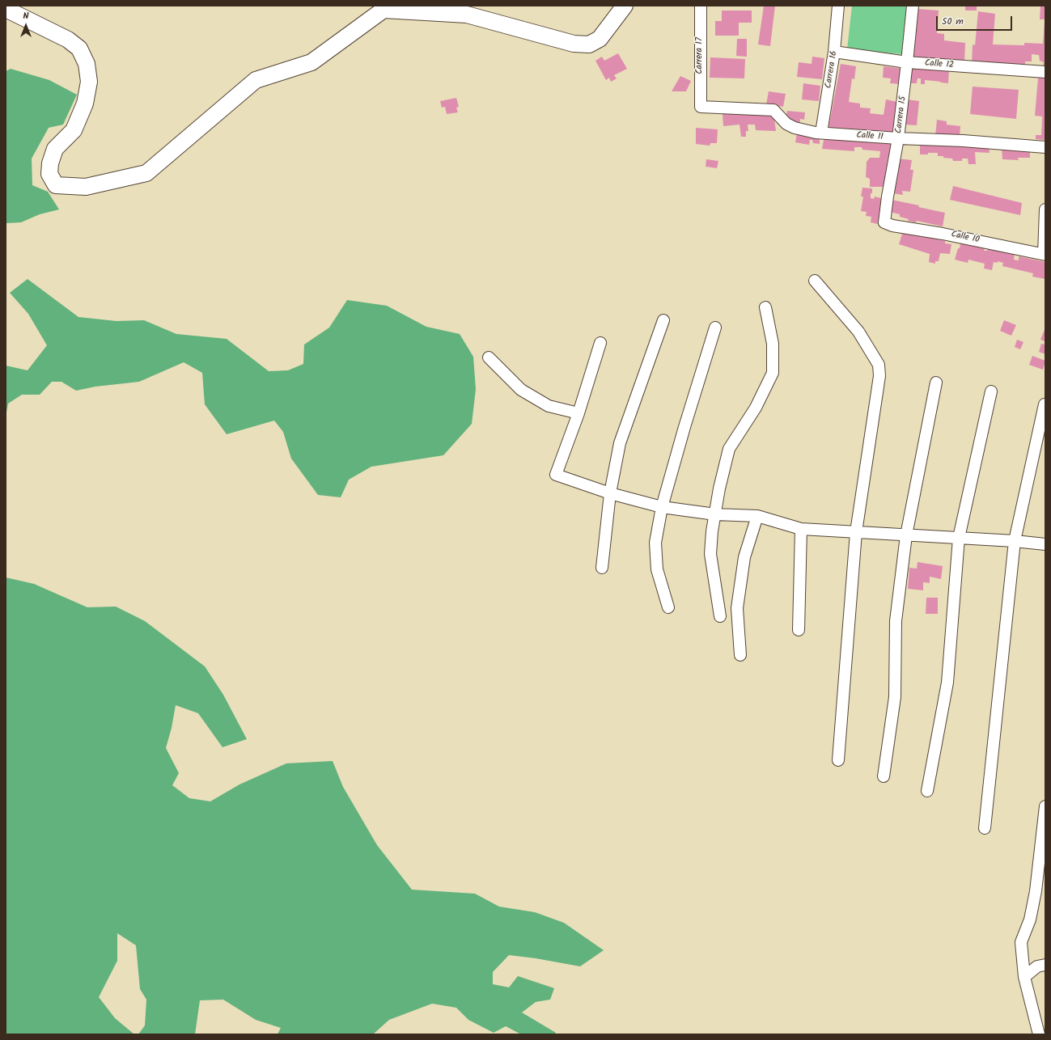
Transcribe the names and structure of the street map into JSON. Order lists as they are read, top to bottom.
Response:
{
  "streets": {
    "street": [
      "Carrera 17",
      "Calle 12",
      "Carrera 16",
      "Carrera 15",
      "Calle 11",
      "Calle 10"
    ]
  },
  "crossings": [
    ["Carrera 17", "Calle 11"],
    ["Calle 12", "Carrera 16"],
    ["Calle 12", "Carrera 15"],
    ["Carrera 16", "Calle 11"],
    ["Carrera 15", "Calle 11"],
    ["Carrera 15", "Calle 10"]
  ],
  "scale_bar": "50 m",
  "north": "top"
}
